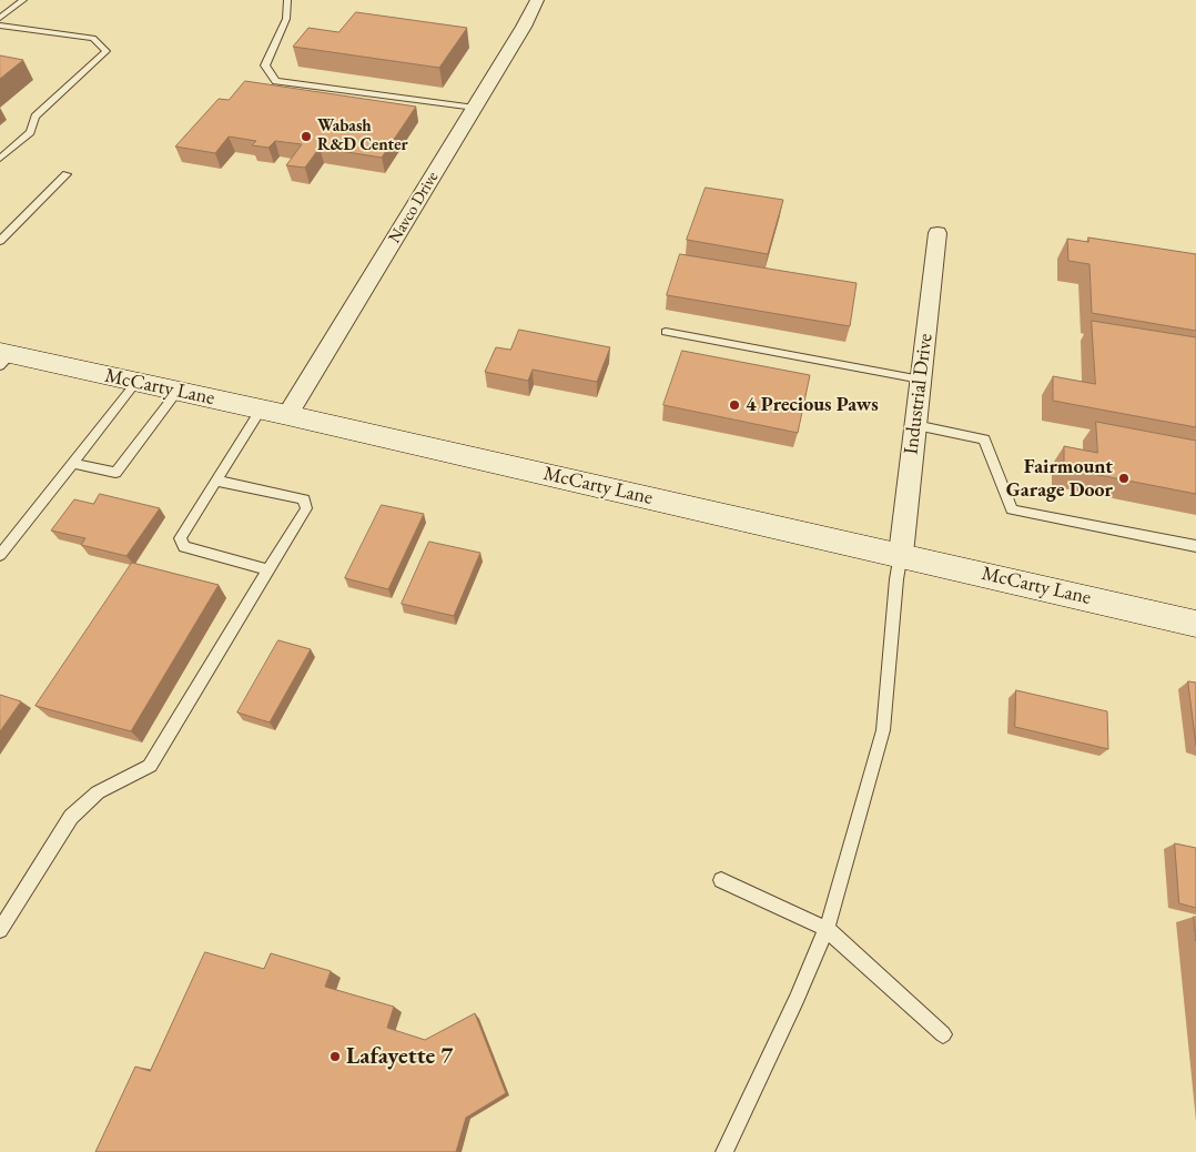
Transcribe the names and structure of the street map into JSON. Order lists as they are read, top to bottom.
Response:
{
  "streets": {
    "main road": ["McCarty Lane"],
    "street": ["Navco Drive", "Industrial Drive"]
  },
  "crossings": [
    ["Navco Drive", "McCarty Lane"],
    ["McCarty Lane", "Industrial Drive"]
  ],
  "places": [
    "Wabash R&D Center",
    "4 Precious Paws",
    "Fairmount Garage Door",
    "Lafayette 7"
  ]
}
